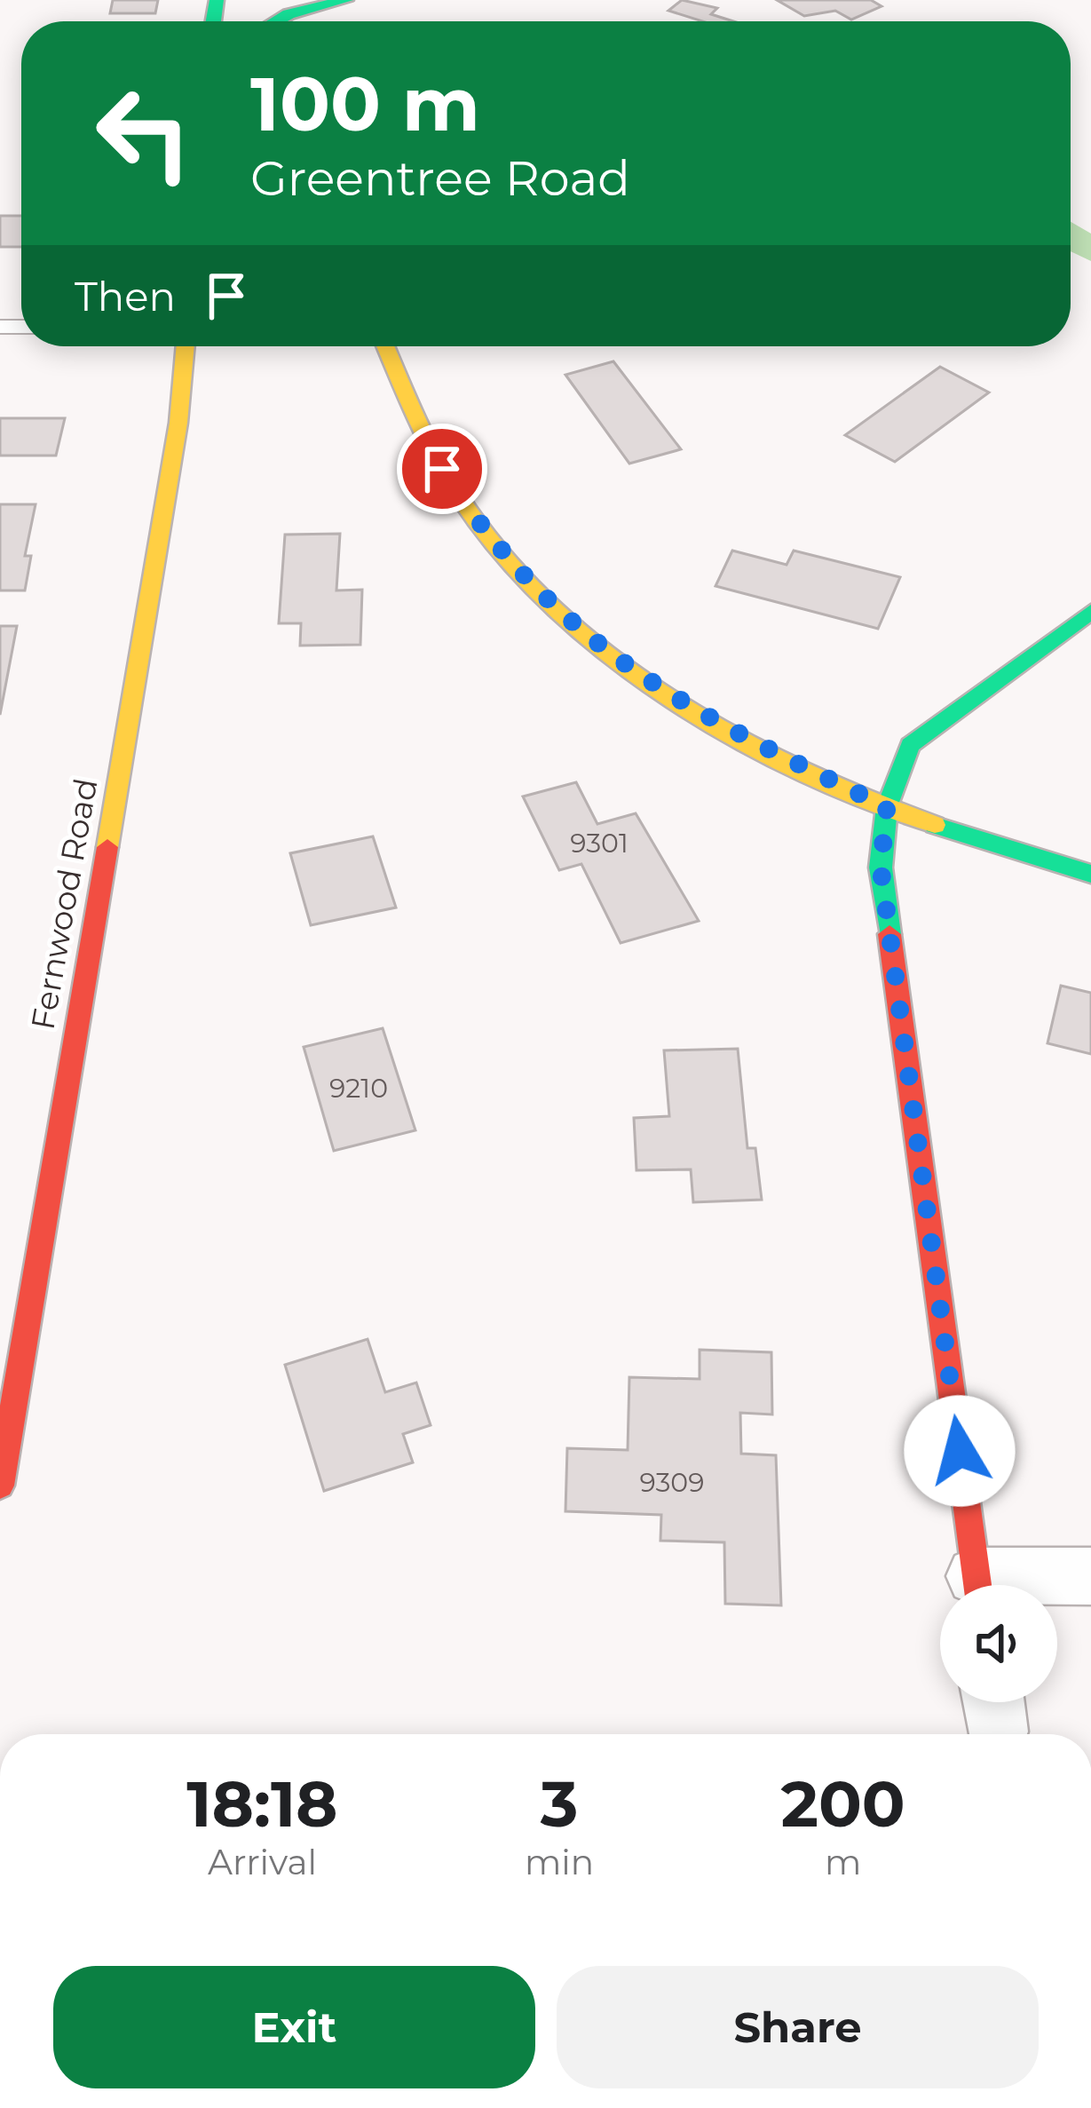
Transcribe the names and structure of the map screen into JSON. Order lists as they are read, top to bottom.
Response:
{
  "streets": {
    "street": ["Fernwood Road"]
  },
  "house_numbers": ["9301", "9210", "9309"],
  "page": {
    "turn": ["100 m", "Greentree Road"],
    "then": "Then",
    "eta": [
      "18:18",
      "Arrival",
      "3",
      "min",
      "200",
      "m"
    ],
    "buttons": ["Exit", "Share"]
  }
}
